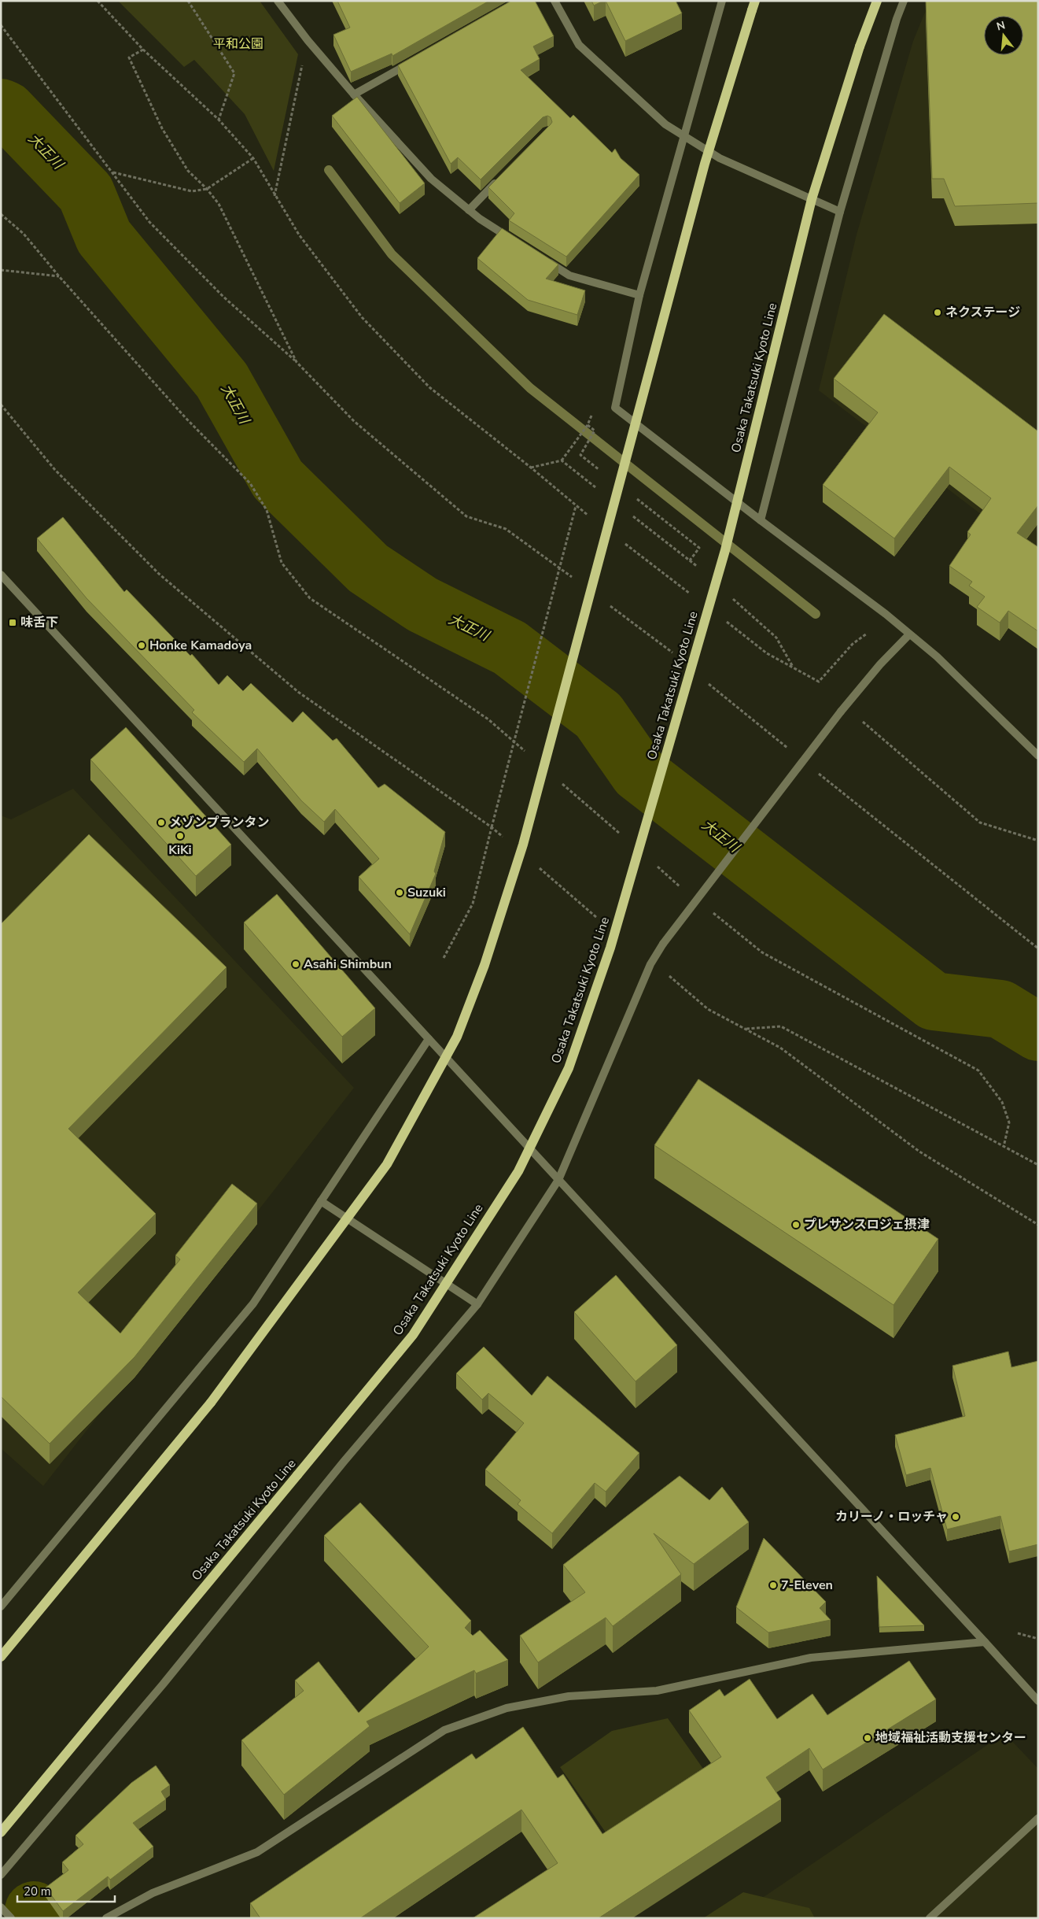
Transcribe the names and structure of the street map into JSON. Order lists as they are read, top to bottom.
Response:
{
  "streets": {
    "main road": ["Osaka Takatsuki Kyoto Line"]
  },
  "water": ["大正川"],
  "parks": ["平和公園"],
  "places": {
    "other": [
      "ネクステージ",
      "Honke Kamadoya",
      "メゾンプランタン",
      "KiKi",
      "Suzuki",
      "Asahi Shimbun",
      "プレサンスロジェ摂津",
      "カリーノ・ロッチャ",
      "7-Eleven",
      "地域福祉活動支援センター"
    ],
    "transit": ["味舌下"]
  },
  "scale_bar": "20 m",
  "north": "top"
}
